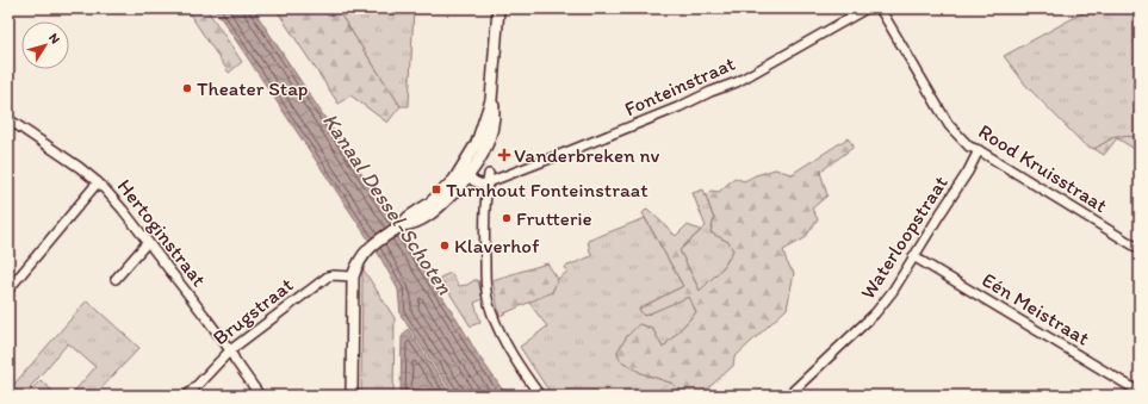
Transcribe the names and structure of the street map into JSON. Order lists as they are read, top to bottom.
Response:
{
  "streets": {
    "street": [
      "Fonteinstraat",
      "Rood Kruisstraat",
      "Hertoginstraat",
      "Waterloopstraat",
      "Eén Meistraat",
      "Brugstraat"
    ]
  },
  "crossings": [
    ["Rood Kruisstraat", "Waterloopstraat"],
    ["Hertoginstraat", "Brugstraat"],
    ["Waterloopstraat", "Eén Meistraat"]
  ],
  "water": ["Kanaal Dessel-Schoten"],
  "places": {
    "other": ["Theater Stap", "Frutterie", "Klaverhof"],
    "health": ["Vanderbreken nv"],
    "transit": ["Turnhout Fonteinstraat"]
  },
  "north": "top right"
}
